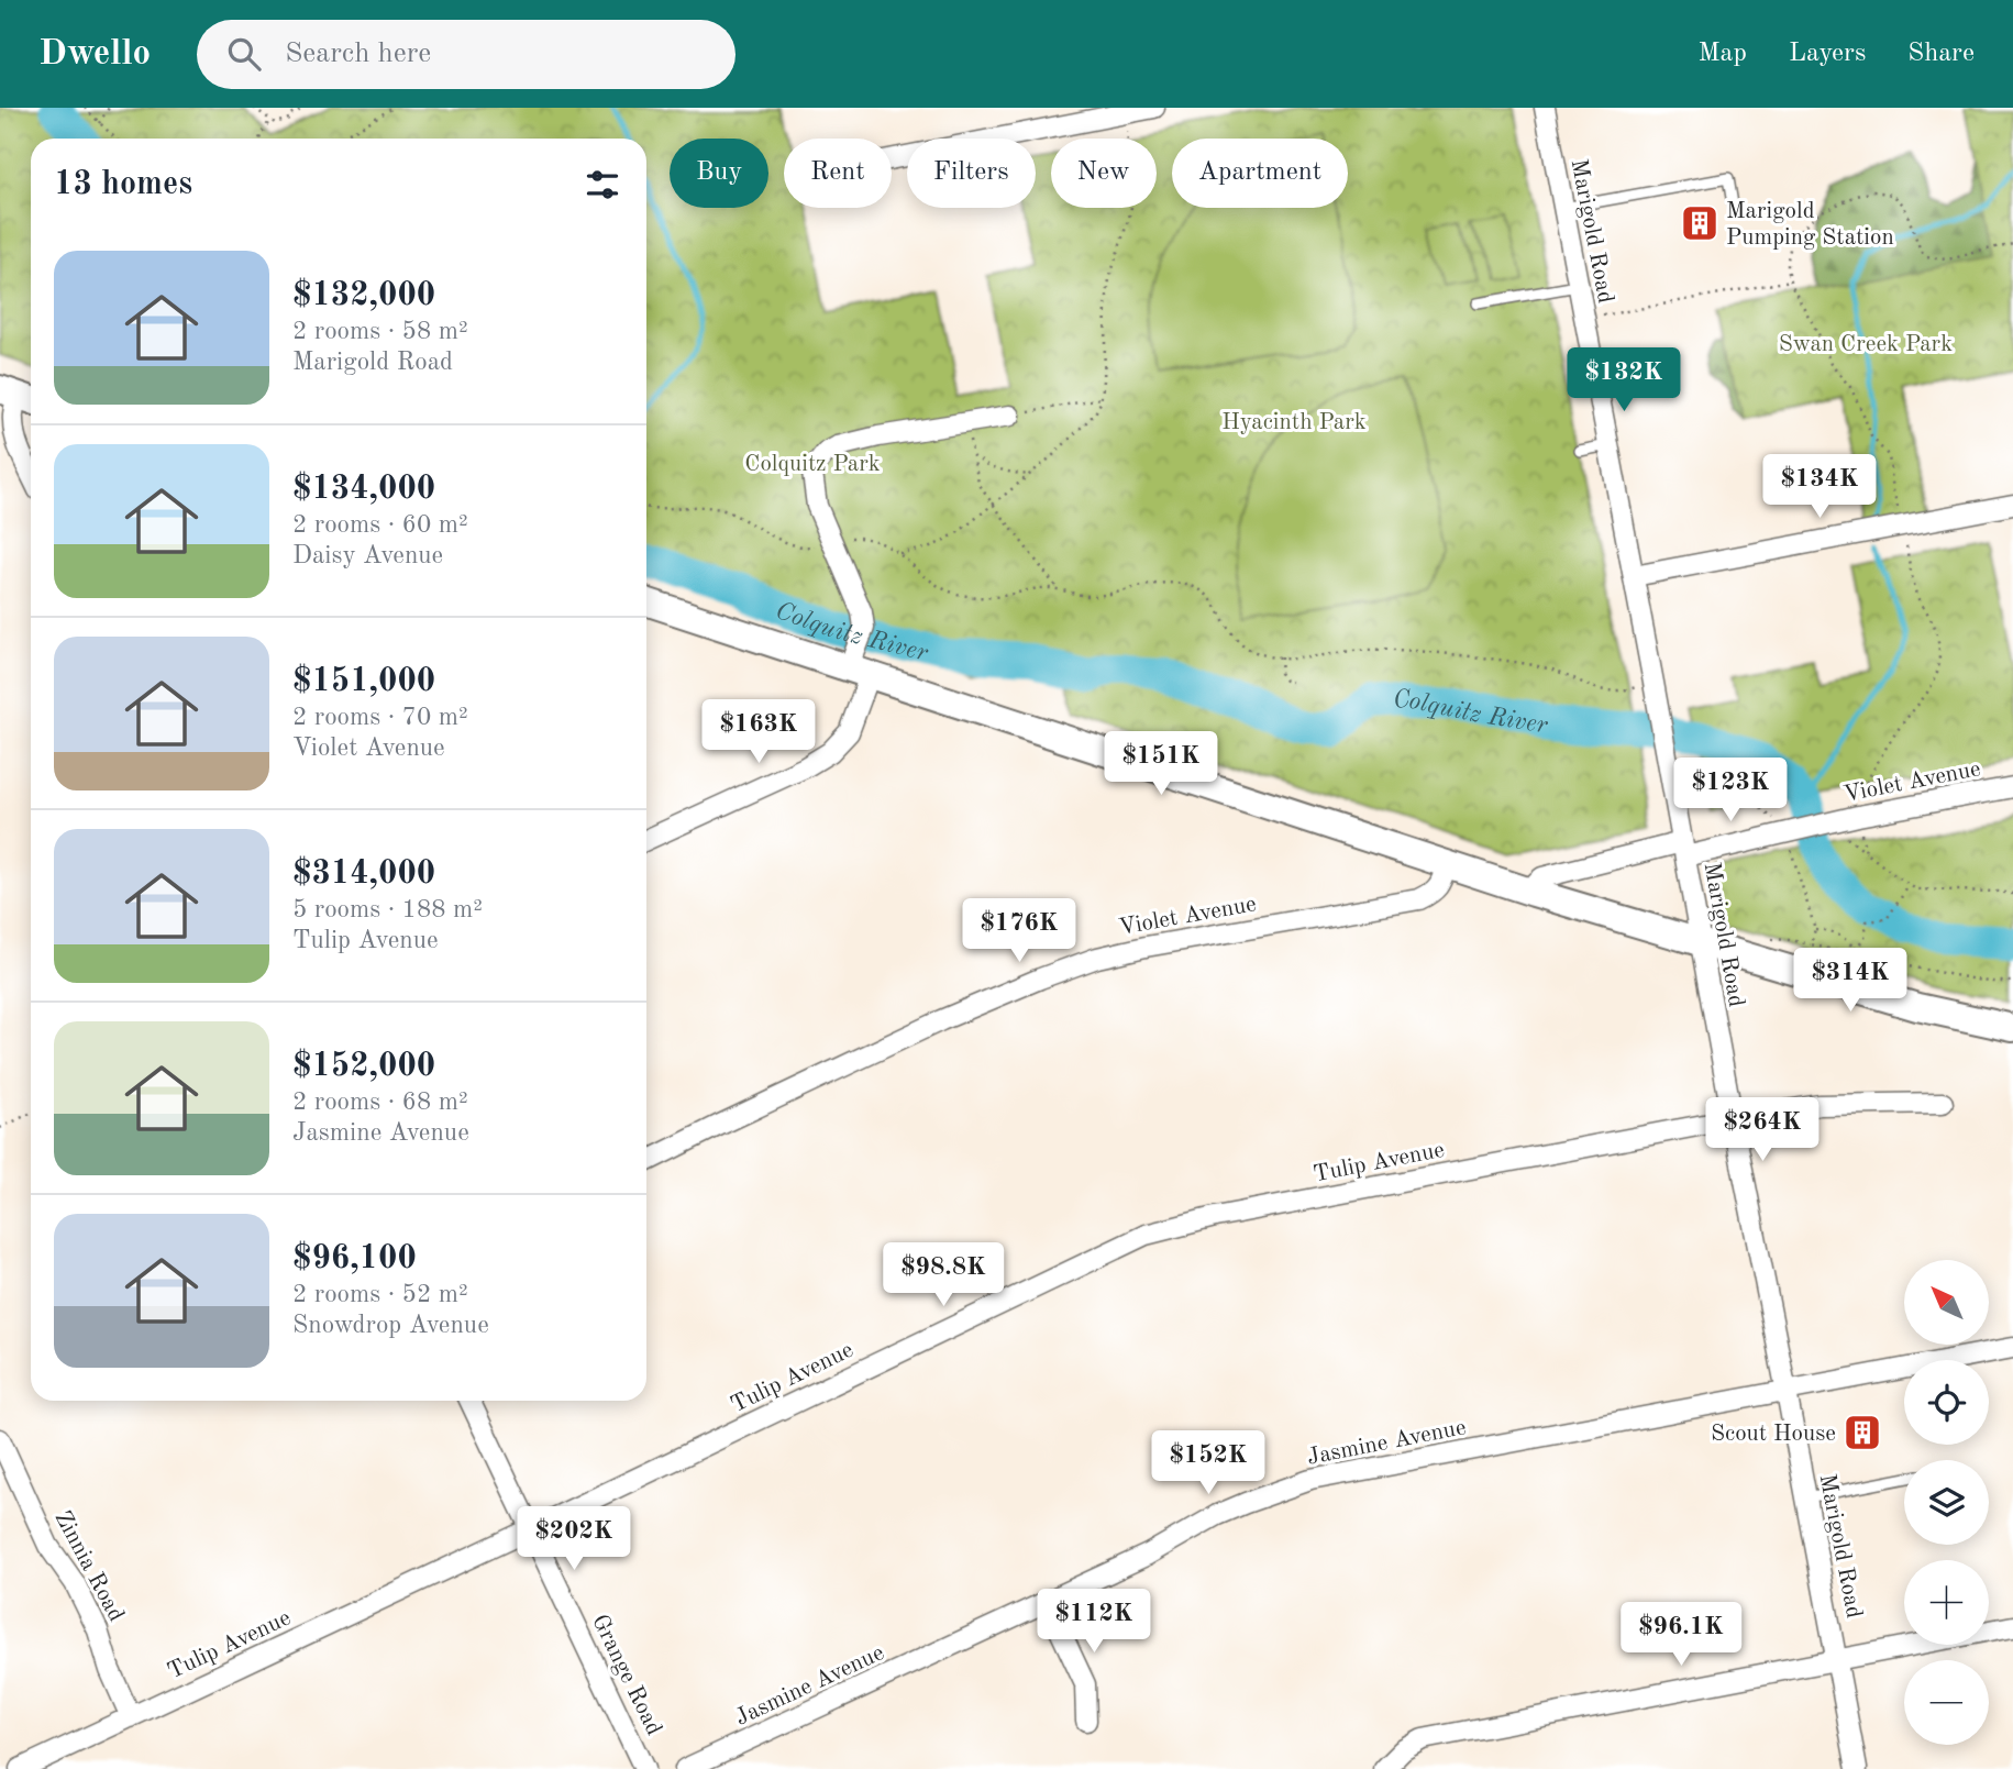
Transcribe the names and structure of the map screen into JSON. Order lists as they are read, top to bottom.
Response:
{
  "streets": {
    "street": [
      "Marigold Road",
      "Violet Avenue",
      "Tulip Avenue",
      "Jasmine Avenue",
      "Zinnia Road",
      "Grange Road"
    ]
  },
  "crossings": [
    ["Marigold Road", "Violet Avenue"],
    ["Marigold Road", "Tulip Avenue"],
    ["Marigold Road", "Jasmine Avenue"],
    ["Tulip Avenue", "Zinnia Road"],
    ["Tulip Avenue", "Grange Road"]
  ],
  "water": ["Colquitz River"],
  "parks": ["Swan Creek Park", "Hyacinth Park", "Colquitz Park"],
  "places": {
    "building": ["Marigold Pumping Station", "Scout House"]
  },
  "north": "top left",
  "page": {
    "header": "Dwello",
    "search": "Search here",
    "nav": ["Map", "Layers", "Share"],
    "chip": [
      "Buy",
      "Rent",
      "Filters",
      "New",
      "Apartment"
    ],
    "heading": "13 homes",
    "list": [
      {
        "name": "$132,000",
        "note": "2 rooms · 58 m² · Marigold Road"
      },
      {
        "name": "$134,000",
        "note": "2 rooms · 60 m² · Daisy Avenue"
      },
      {
        "name": "$151,000",
        "note": "2 rooms · 70 m² · Violet Avenue"
      },
      {
        "name": "$314,000",
        "note": "5 rooms · 188 m² · Tulip Avenue"
      },
      {
        "name": "$152,000",
        "note": "2 rooms · 68 m² · Jasmine Avenue"
      },
      {
        "name": "$96,100",
        "note": "2 rooms · 52 m² · Snowdrop Avenue"
      }
    ],
    "price": [
      "$132K",
      "$134K",
      "$163K",
      "$151K",
      "$123K",
      "$176K",
      "$314K",
      "$264K",
      "$98.8K",
      "$152K",
      "$202K",
      "$112K",
      "$96.1K"
    ],
    "map_buttons": ["+", "−"]
  }
}
